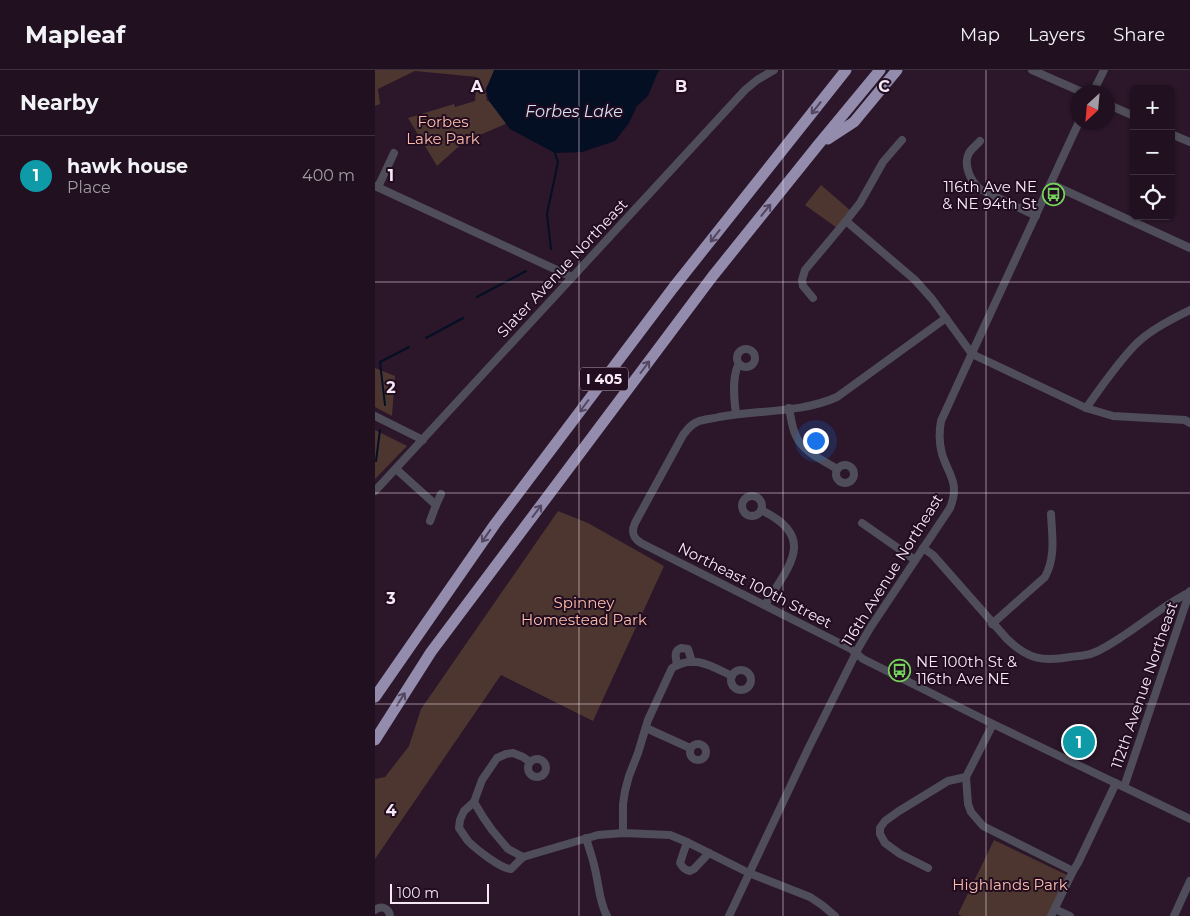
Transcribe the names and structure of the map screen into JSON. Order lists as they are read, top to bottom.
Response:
{
  "streets": {
    "highway": ["I 405"],
    "street": [
      "Slater Avenue Northeast",
      "116th Avenue Northeast",
      "Northeast 100th Street",
      "112th Avenue Northeast"
    ]
  },
  "crossings": [
    ["116th Avenue Northeast", "Northeast 100th Street"],
    ["Northeast 100th Street", "112th Avenue Northeast"]
  ],
  "water": ["Forbes Lake"],
  "parks": ["Forbes Lake Park", "Spinney Homestead Park", "Highlands Park"],
  "places": {
    "bus stop": ["116th Ave NE & NE 94th St", "NE 100th St & 116th Ave NE"]
  },
  "scale_bar": "100 m",
  "north": "bottom left",
  "page": {
    "header": "Mapleaf",
    "nav": ["Map", "Layers", "Share"],
    "heading": "Nearby",
    "map_buttons": ["+", "−"],
    "list": [
      {
        "mark": "1",
        "name": "hawk house",
        "note": "Place",
        "value": "400 m"
      }
    ],
    "pins": "1",
    "scale": "100 m"
  },
  "grid": {
    "columns": ["A", "B", "C"],
    "rows": [
      "1",
      "2",
      "3",
      "4"
    ]
  }
}
